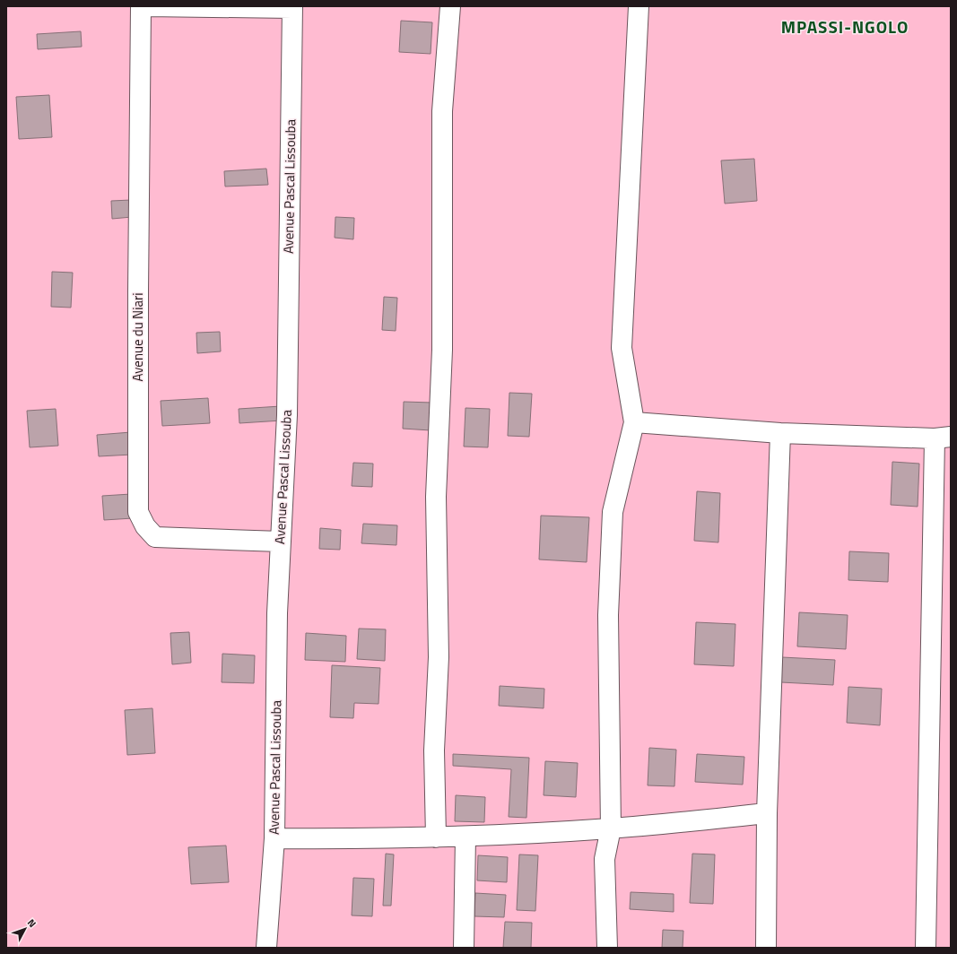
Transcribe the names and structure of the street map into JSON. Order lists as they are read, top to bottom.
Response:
{
  "streets": {
    "street": ["Avenue Pascal Lissouba", "Avenue du Niari"]
  },
  "crossings": [
    ["Avenue Pascal Lissouba", "Avenue du Niari"]
  ],
  "districts": ["MPASSI-NGOLO"],
  "north": "top right"
}
